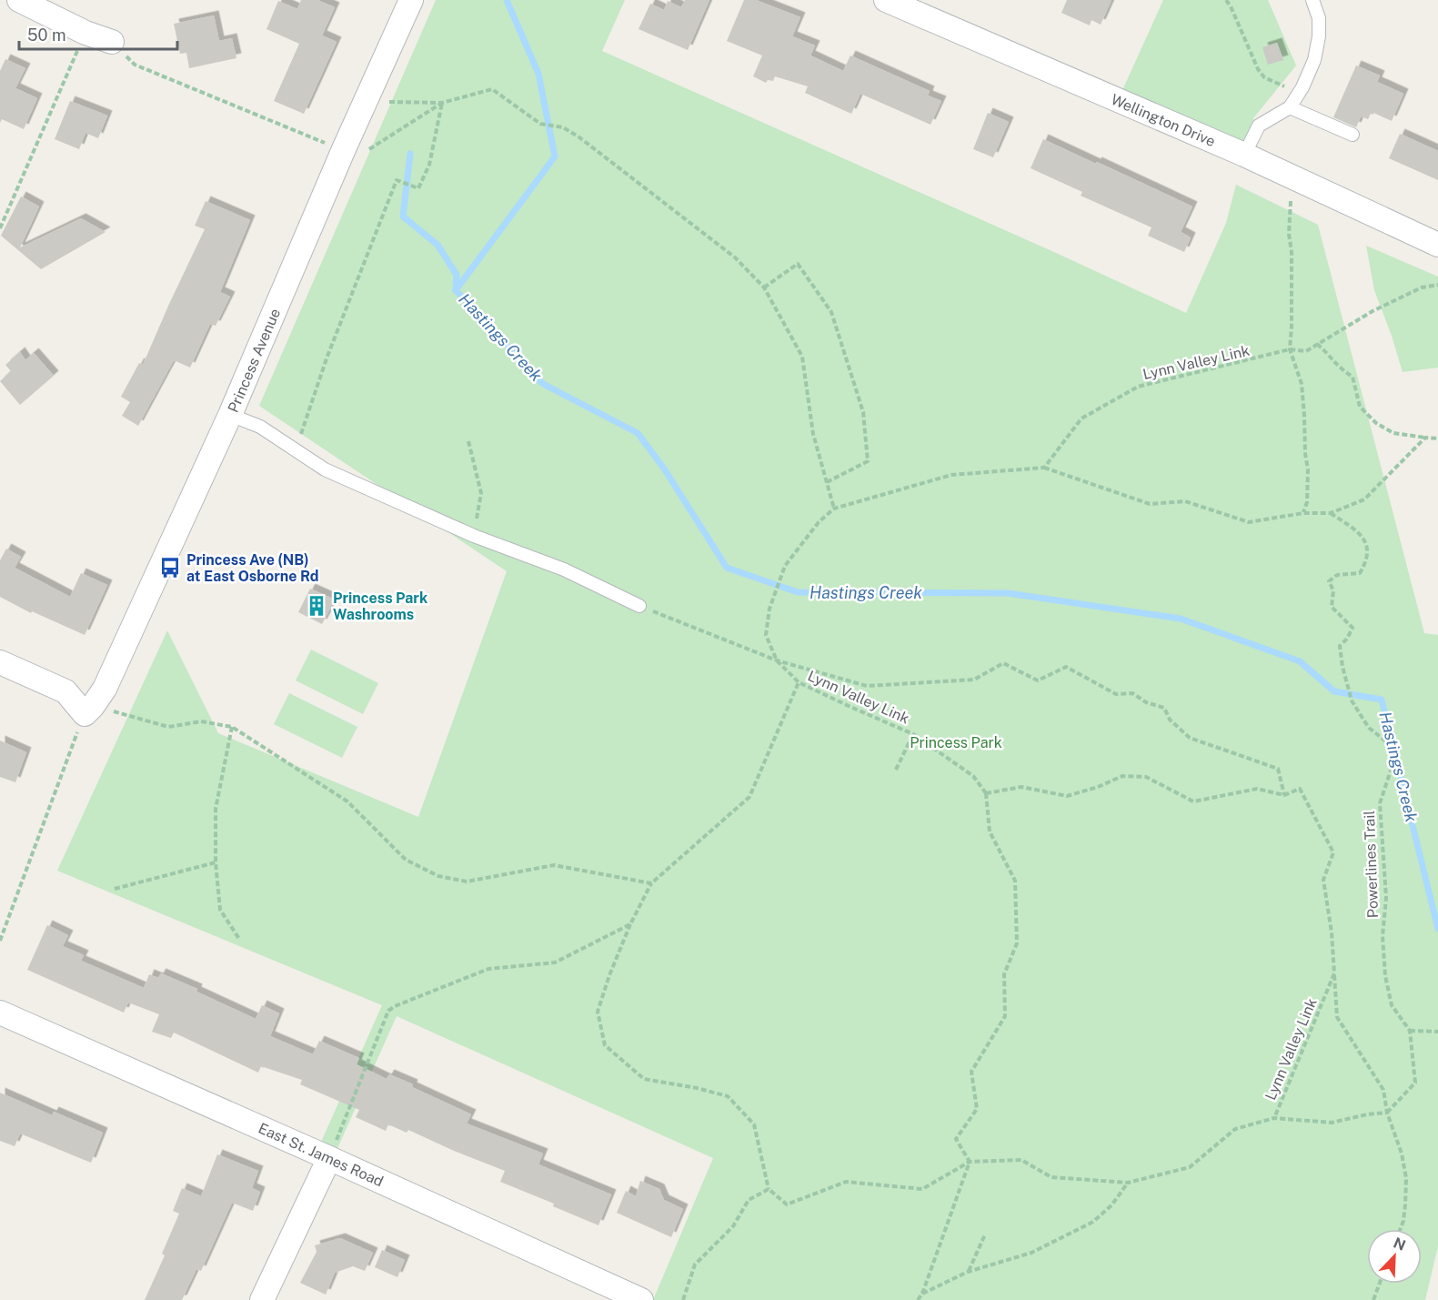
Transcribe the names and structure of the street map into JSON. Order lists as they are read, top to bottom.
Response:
{
  "streets": {
    "street": ["Wellington Drive", "Princess Avenue", "East St. James Road"],
    "path": ["Lynn Valley Link", "Powerlines Trail"]
  },
  "water": ["Hastings Creek"],
  "parks": ["Princess Park"],
  "places": {
    "bus stop": ["Princess Ave (NB) at East Osborne Rd"],
    "building": ["Princess Park Washrooms"]
  },
  "scale_bar": "50 m",
  "north": "top right"
}
